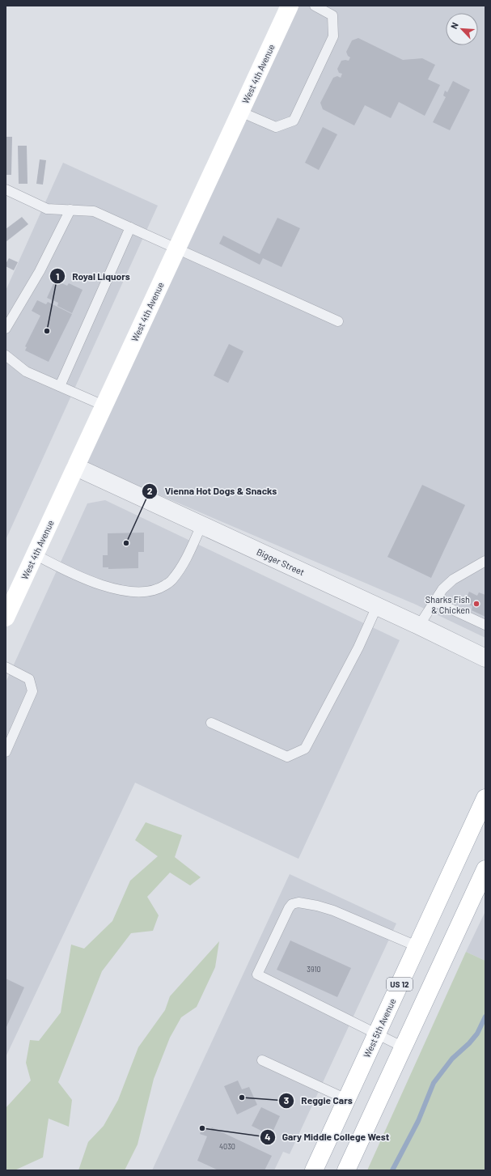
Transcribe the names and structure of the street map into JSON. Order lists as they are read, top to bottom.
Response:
{
  "streets": {
    "main road": ["West 4th Avenue", "US 12", "West 5th Avenue"],
    "street": ["Bigger Street"]
  },
  "crossings": [
    ["West 4th Avenue", "Bigger Street"]
  ],
  "places": [
    "Royal Liquors",
    "Vienna Hot Dogs & Snacks",
    "Sharks Fish & Chicken",
    "Reggie Cars",
    "Gary Middle College West"
  ],
  "house_numbers": ["3910", "4030"],
  "north": "top left"
}
